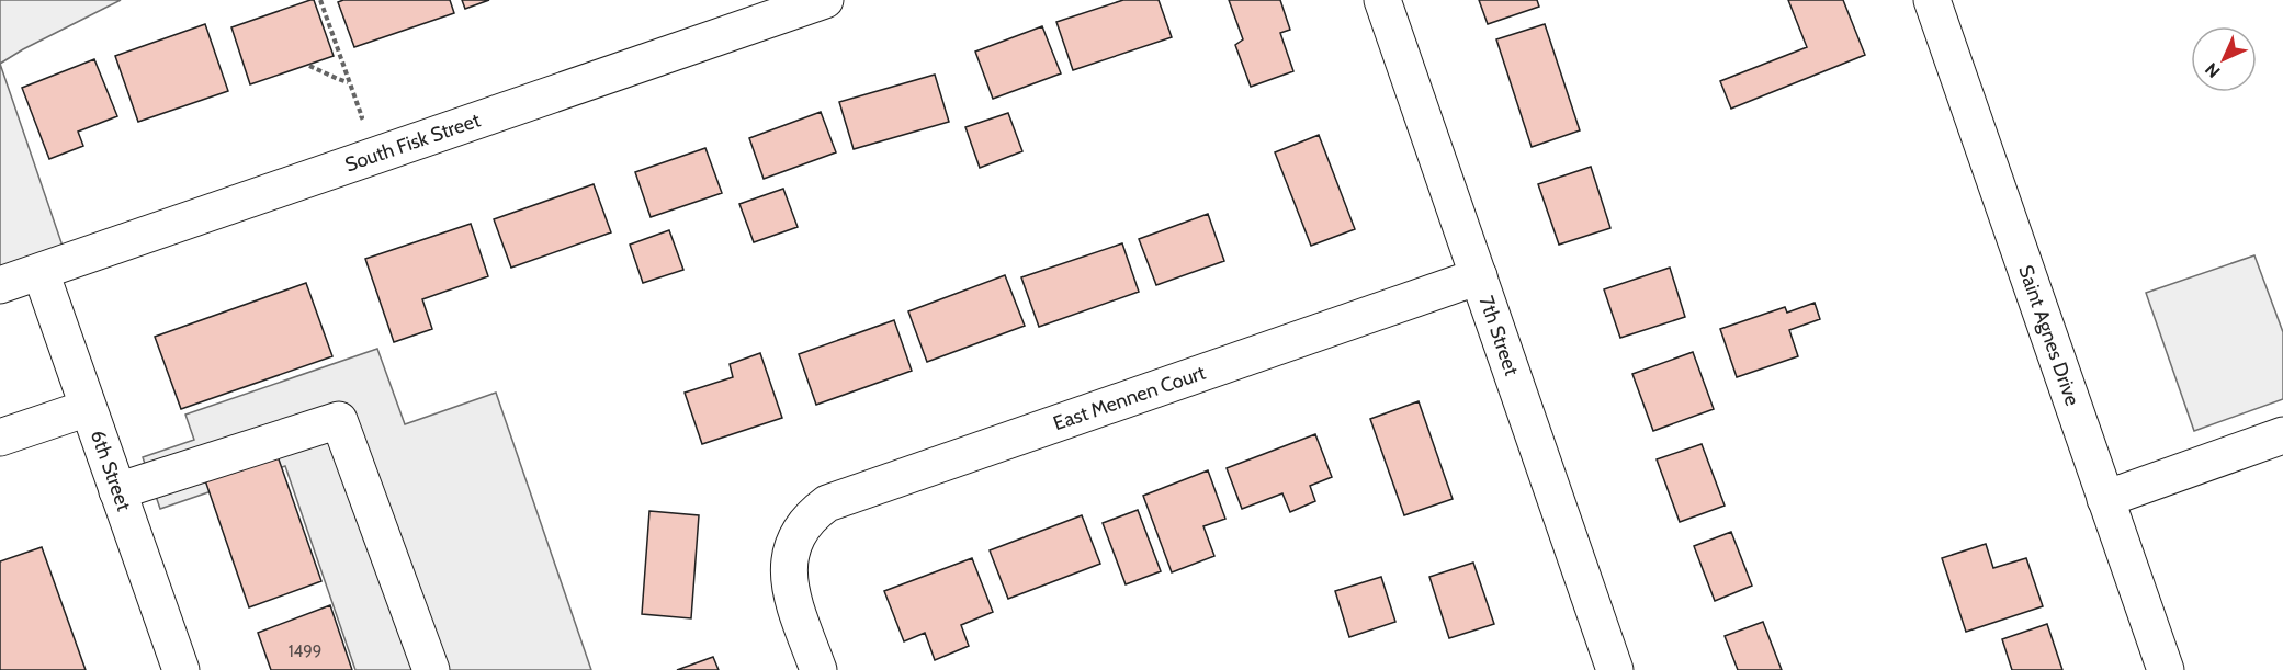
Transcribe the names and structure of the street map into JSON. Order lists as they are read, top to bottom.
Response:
{
  "streets": {
    "street": [
      "South Fisk Street",
      "Saint Agnes Drive",
      "7th Street",
      "East Mennen Court",
      "6th Street"
    ]
  },
  "crossings": [
    ["South Fisk Street", "6th Street"],
    ["7th Street", "East Mennen Court"]
  ],
  "house_numbers": ["1499"],
  "north": "bottom left"
}
